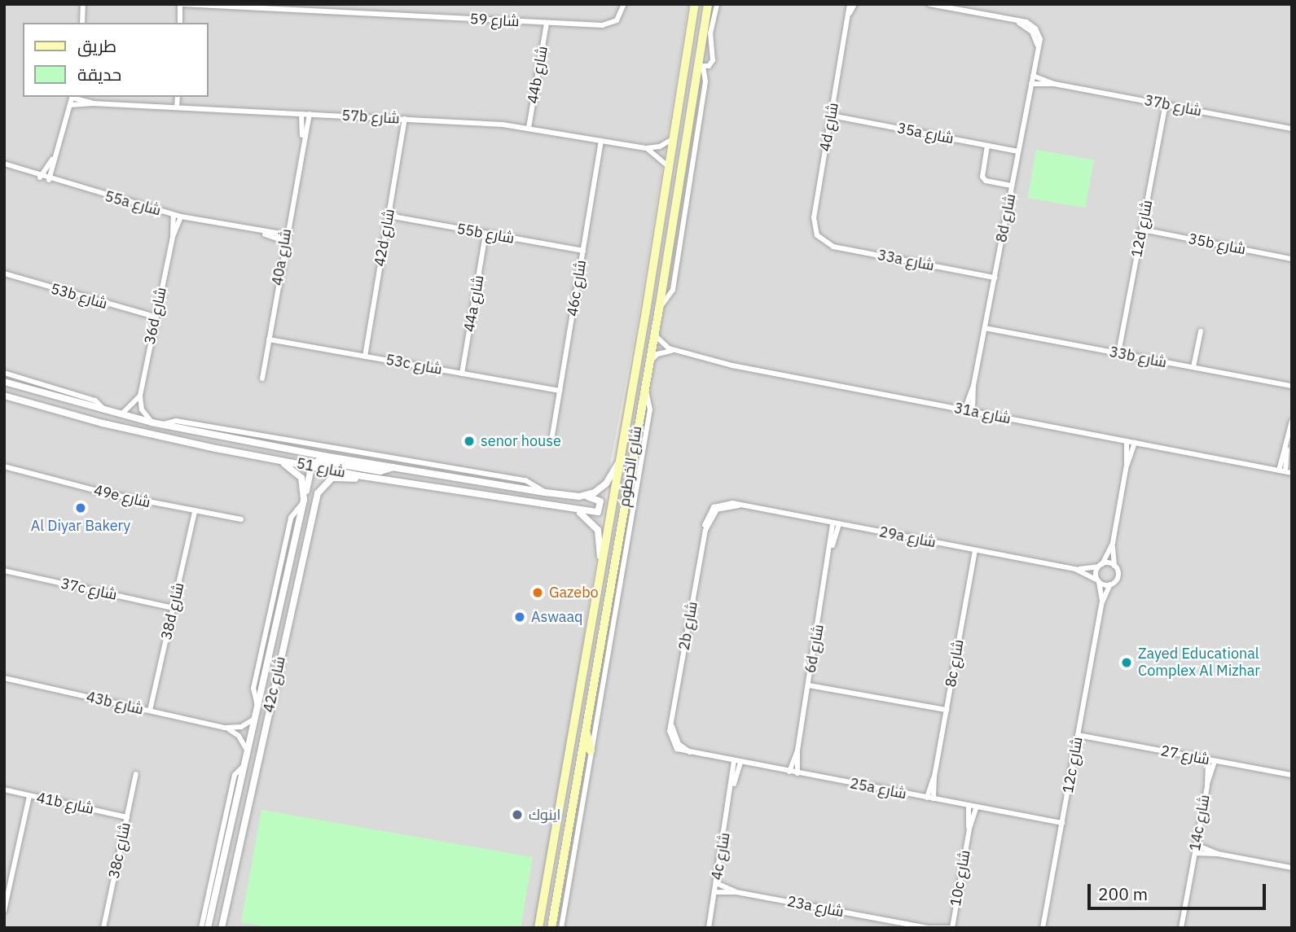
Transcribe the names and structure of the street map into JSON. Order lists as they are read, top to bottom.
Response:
{
  "streets": {
    "main road": ["شارع الخرطوم"],
    "street": [
      "شارع 59",
      "44b شارع",
      "37b شارع",
      "57b شارع",
      "4d شارع",
      "35a شارع",
      "55a شارع",
      "8d شارع",
      "12d شارع",
      "55b شارع",
      "42d شارع",
      "35b شارع",
      "40a شارع",
      "33a شارع",
      "46c شارع",
      "53b شارع",
      "44a شارع",
      "36d شارع",
      "33b شارع",
      "53c شارع",
      "31a شارع",
      "شارع 51",
      "49e شارع",
      "29a شارع",
      "37c شارع",
      "38d شارع",
      "2b شارع",
      "6d شارع",
      "8c شارع",
      "42c شارع",
      "43b شارع",
      "شارع 27",
      "12c شارع",
      "25a شارع",
      "41b شارع",
      "14c شارع",
      "38c شارع",
      "4c شارع",
      "10c شارع",
      "23a شارع"
    ]
  },
  "crossings": [
    ["شارع 59", "44b شارع"],
    ["44b شارع", "57b شارع"],
    ["37b شارع", "8d شارع"],
    ["37b شارع", "12d شارع"],
    ["57b شارع", "42d شارع"],
    ["57b شارع", "40a شارع"],
    ["57b شارع", "46c شارع"],
    ["57b شارع", "شارع الخرطوم"],
    ["4d شارع", "35a شارع"],
    ["4d شارع", "33a شارع"],
    ["35a شارع", "8d شارع"],
    ["55a شارع", "40a شارع"],
    ["55a شارع", "36d شارع"],
    ["8d شارع", "33a شارع"],
    ["8d شارع", "33b شارع"],
    ["8d شارع", "31a شارع"],
    ["12d شارع", "35b شارع"],
    ["12d شارع", "33b شارع"],
    ["55b شارع", "42d شارع"],
    ["55b شارع", "46c شارع"],
    ["55b شارع", "44a شارع"],
    ["42d شارع", "53c شارع"],
    ["40a شارع", "53c شارع"],
    ["46c شارع", "53c شارع"],
    ["53b شارع", "36d شارع"],
    ["44a شارع", "53c شارع"],
    ["31a شارع", "شارع الخرطوم"],
    ["شارع الخرطوم", "شارع 51"],
    ["شارع 51", "42c شارع"],
    ["49e شارع", "38d شارع"],
    ["29a شارع", "2b شارع"],
    ["29a شارع", "6d شارع"],
    ["29a شارع", "8c شارع"],
    ["29a شارع", "12c شارع"],
    ["37c شارع", "38d شارع"],
    ["38d شارع", "43b شارع"],
    ["2b شارع", "25a شارع"],
    ["6d شارع", "25a شارع"],
    ["8c شارع", "25a شارع"],
    ["42c شارع", "43b شارع"],
    ["شارع 27", "12c شارع"],
    ["شارع 27", "14c شارع"],
    ["12c شارع", "25a شارع"],
    ["25a شارع", "4c شارع"],
    ["25a شارع", "10c شارع"],
    ["41b شارع", "38c شارع"],
    ["4c شارع", "23a شارع"],
    ["10c شارع", "23a شارع"]
  ],
  "places": [
    "senor house",
    "Al Diyar Bakery",
    "Gazebo",
    "Aswaaq",
    "Zayed Educational Complex Al Mizhar",
    "اينوك"
  ],
  "legend": ["طريق", "حديقة"],
  "scale_bar": "200 m"
}
